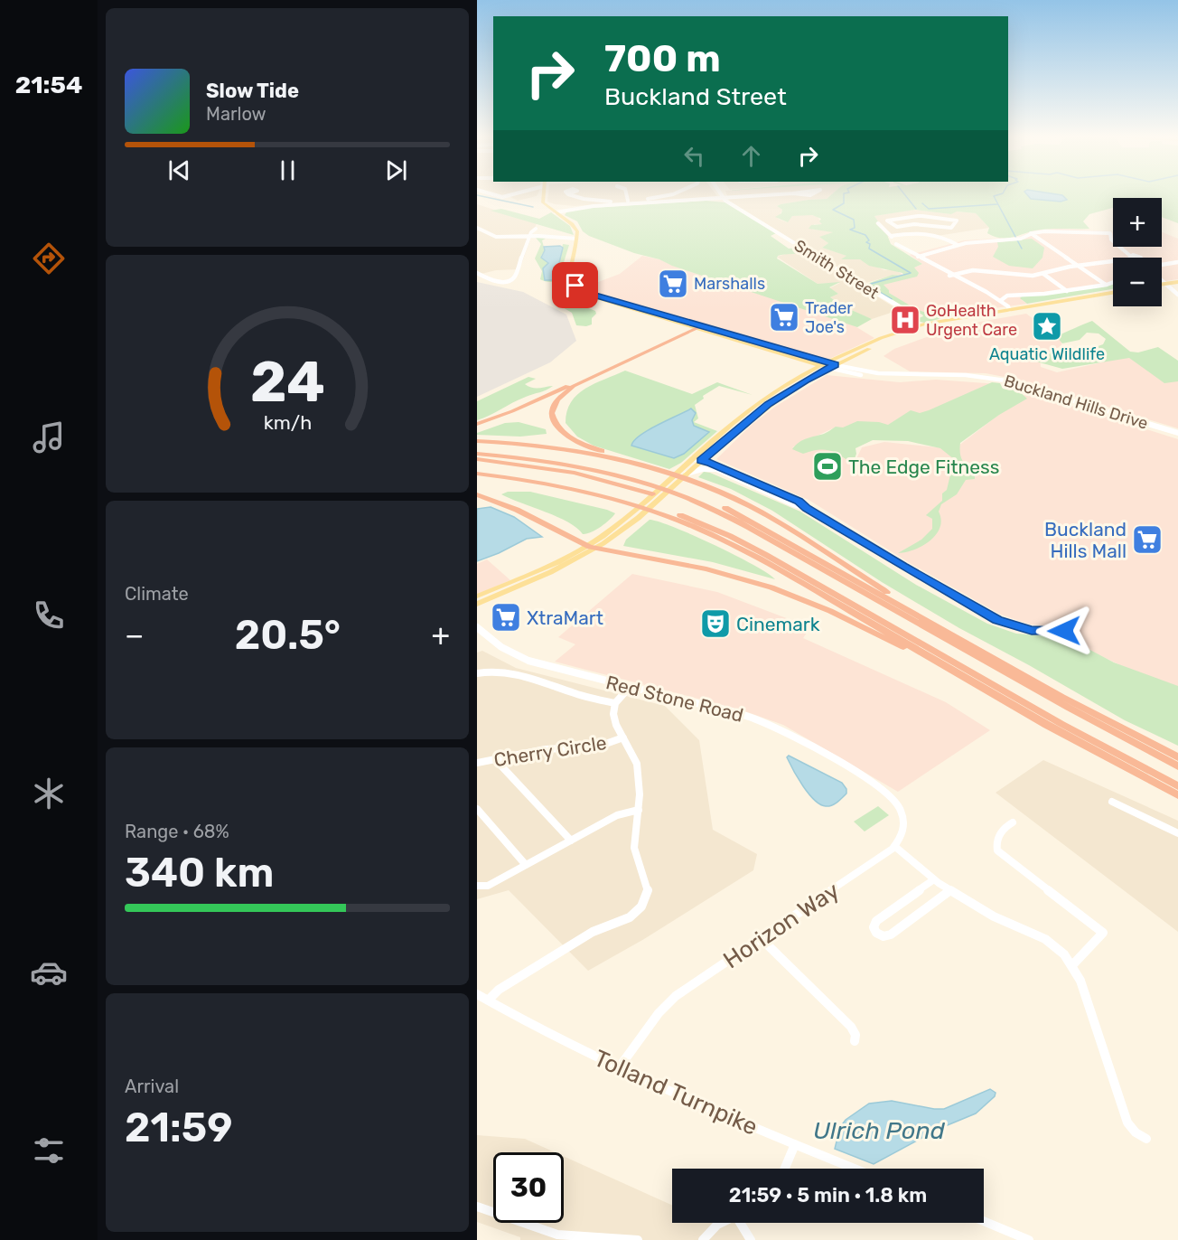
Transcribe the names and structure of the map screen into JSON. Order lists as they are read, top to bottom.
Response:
{
  "streets": {
    "street": [
      "Smith Street",
      "Buckland Hills Drive",
      "Red Stone Road",
      "Cherry Circle",
      "Horizon Way",
      "Tolland Turnpike"
    ]
  },
  "crossings": [
    ["Red Stone Road", "Horizon Way"],
    ["Horizon Way", "Tolland Turnpike"]
  ],
  "water": ["Ulrich Pond"],
  "places": {
    "supermarket": [
      "Marshalls",
      "Trader Joe's",
      "Buckland Hills Mall",
      "XtraMart"
    ],
    "hospital": ["GoHealth Urgent Care"],
    "place": ["Aquatic Wildlife"],
    "sports": ["The Edge Fitness"],
    "theatre": ["Cinemark"]
  },
  "page": {
    "tabs": "21:54",
    "turn": ["700 m", "Buckland Street"],
    "song": ["Slow Tide", "Marlow"],
    "map_buttons": ["+", "−"],
    "tile": [
      "Climate",
      ["Range · 68%", "340 km"],
      ["Arrival", "21:59"]
    ],
    "heat": ["−", "20.5°", "+"],
    "limit": "30",
    "trip": "21:59 · 5 min · 1.8 km",
    "gauge": ["24", "km/h"]
  }
}
